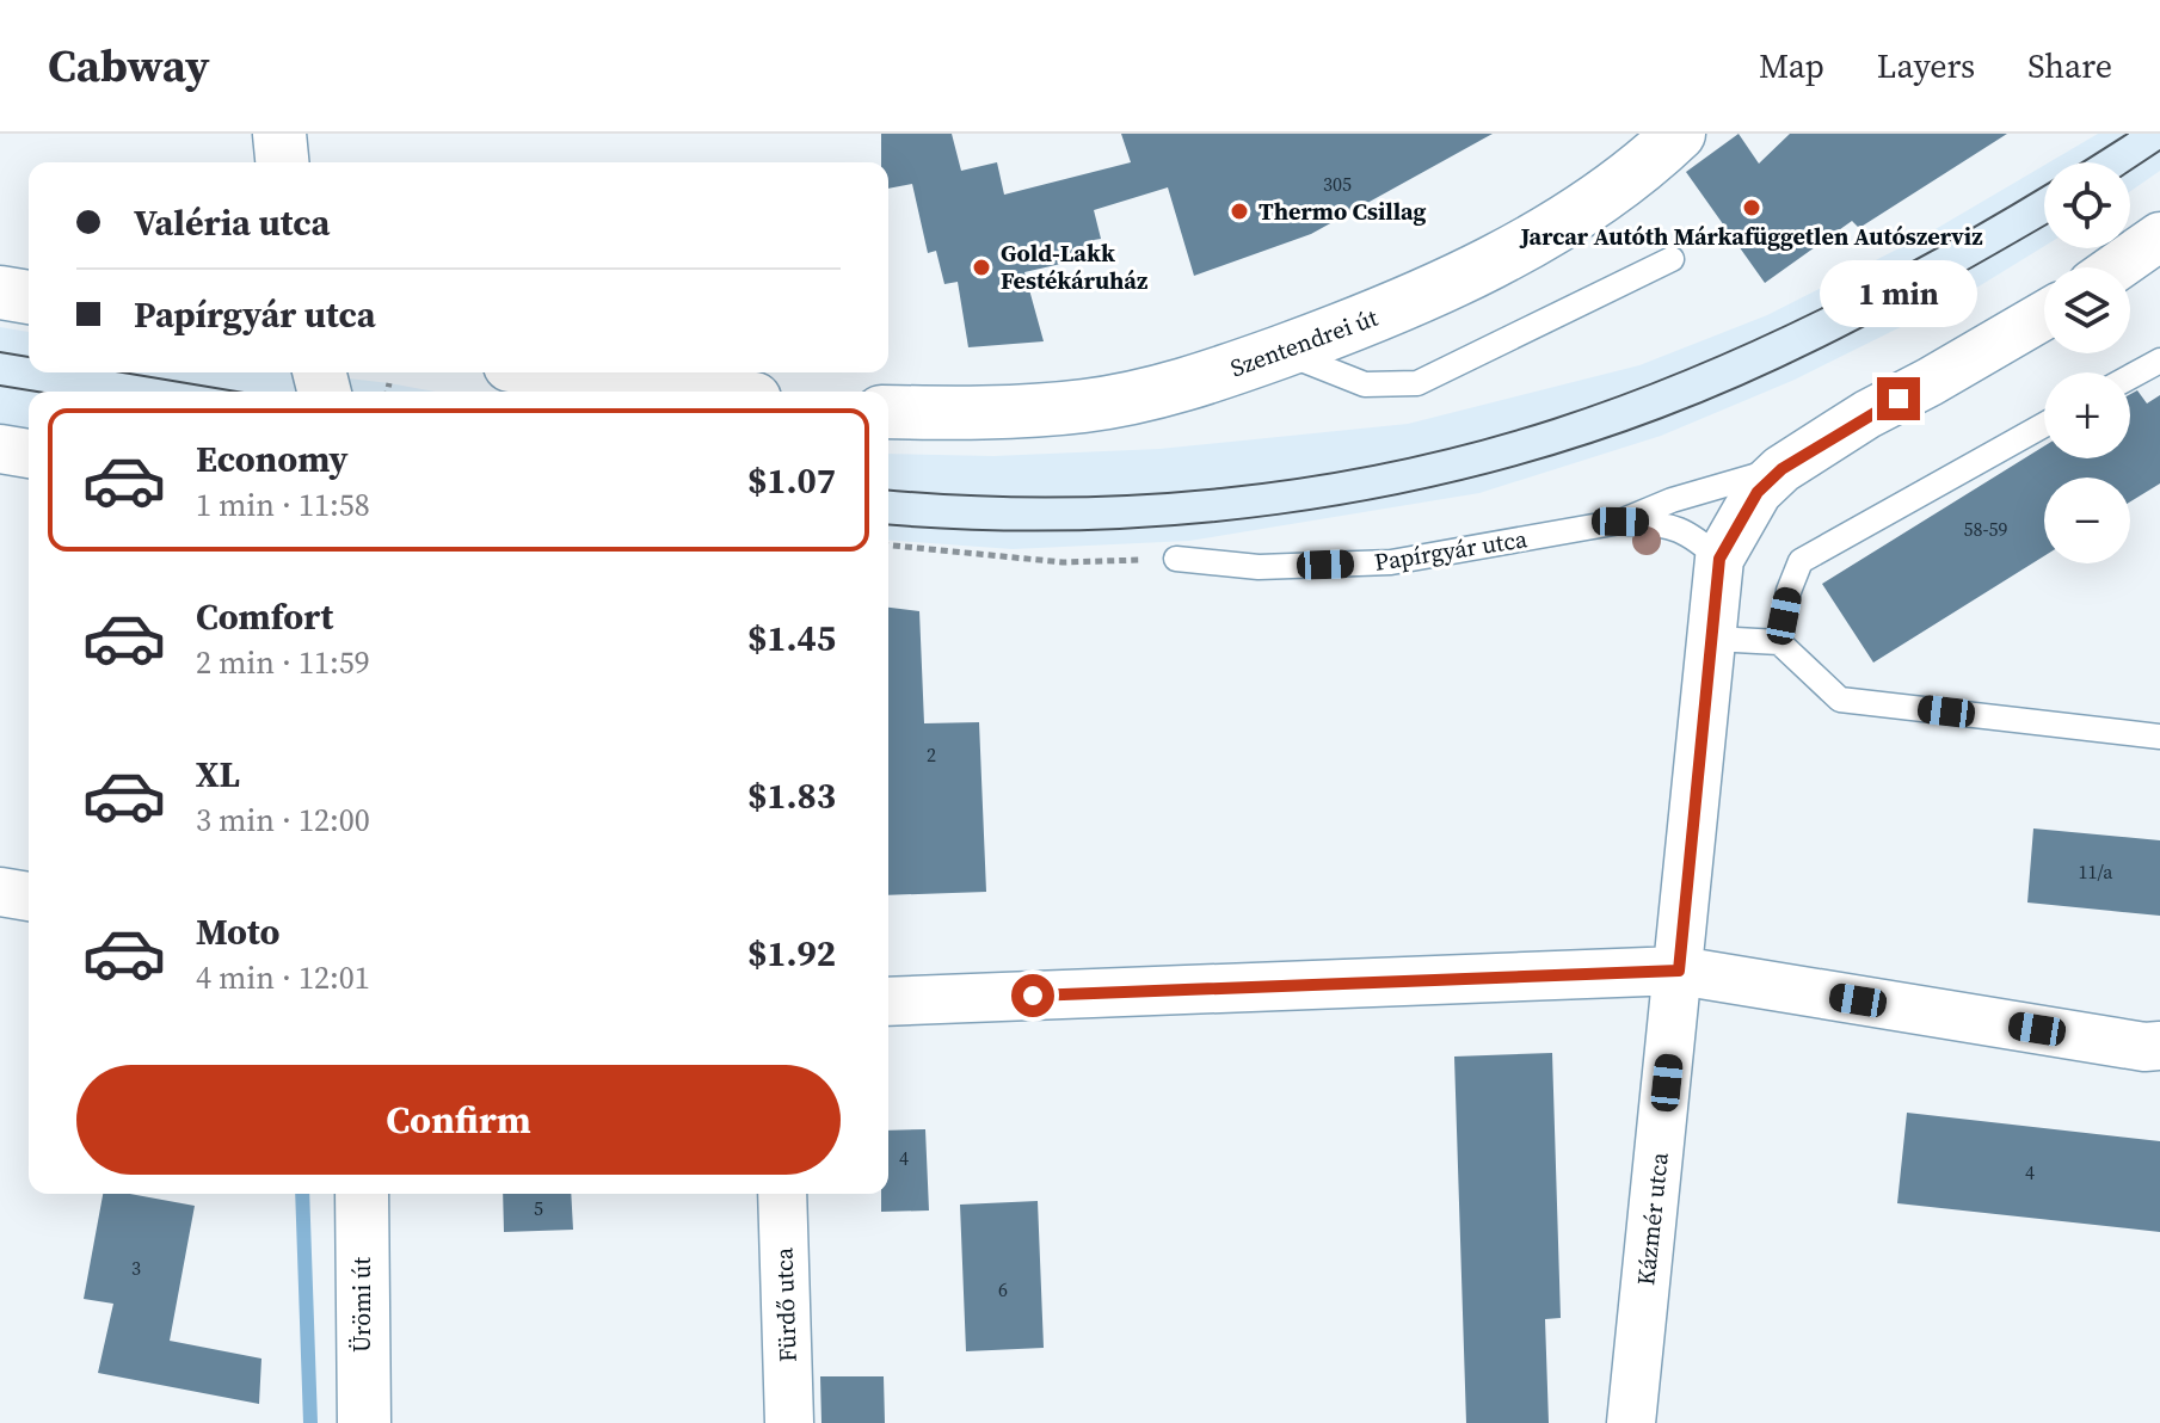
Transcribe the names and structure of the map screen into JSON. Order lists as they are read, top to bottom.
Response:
{
  "streets": {
    "main road": ["Szentendrei út", "Ürömi út"],
    "street": ["Papírgyár utca", "Kázmér utca", "Fürdő utca"]
  },
  "crossings": [
    ["Papírgyár utca", "Kázmér utca"]
  ],
  "places": ["Jarcar Autóth Márkafüggetlen Autószerviz", "Thermo Csillag", "Gold-Lakk Festékáruház"],
  "house_numbers": [
    "305",
    "58-59",
    "2",
    "11/a",
    "4",
    "4",
    "5",
    "3",
    "6"
  ],
  "page": {
    "header": "Cabway",
    "nav": ["Map", "Layers", "Share"],
    "map_buttons": ["+", "−"],
    "banner": ["Valéria utca", "Papírgyár utca"],
    "bubble": "1 min",
    "list": [
      {
        "name": "Economy",
        "note": "1 min · 11:58",
        "value": "$1.07"
      },
      {
        "name": "Comfort",
        "note": "2 min · 11:59",
        "value": "$1.45"
      },
      {
        "name": "XL",
        "note": "3 min · 12:00",
        "value": "$1.83"
      },
      {
        "name": "Moto",
        "note": "4 min · 12:01",
        "value": "$1.92"
      }
    ],
    "buttons": "Confirm"
  }
}
